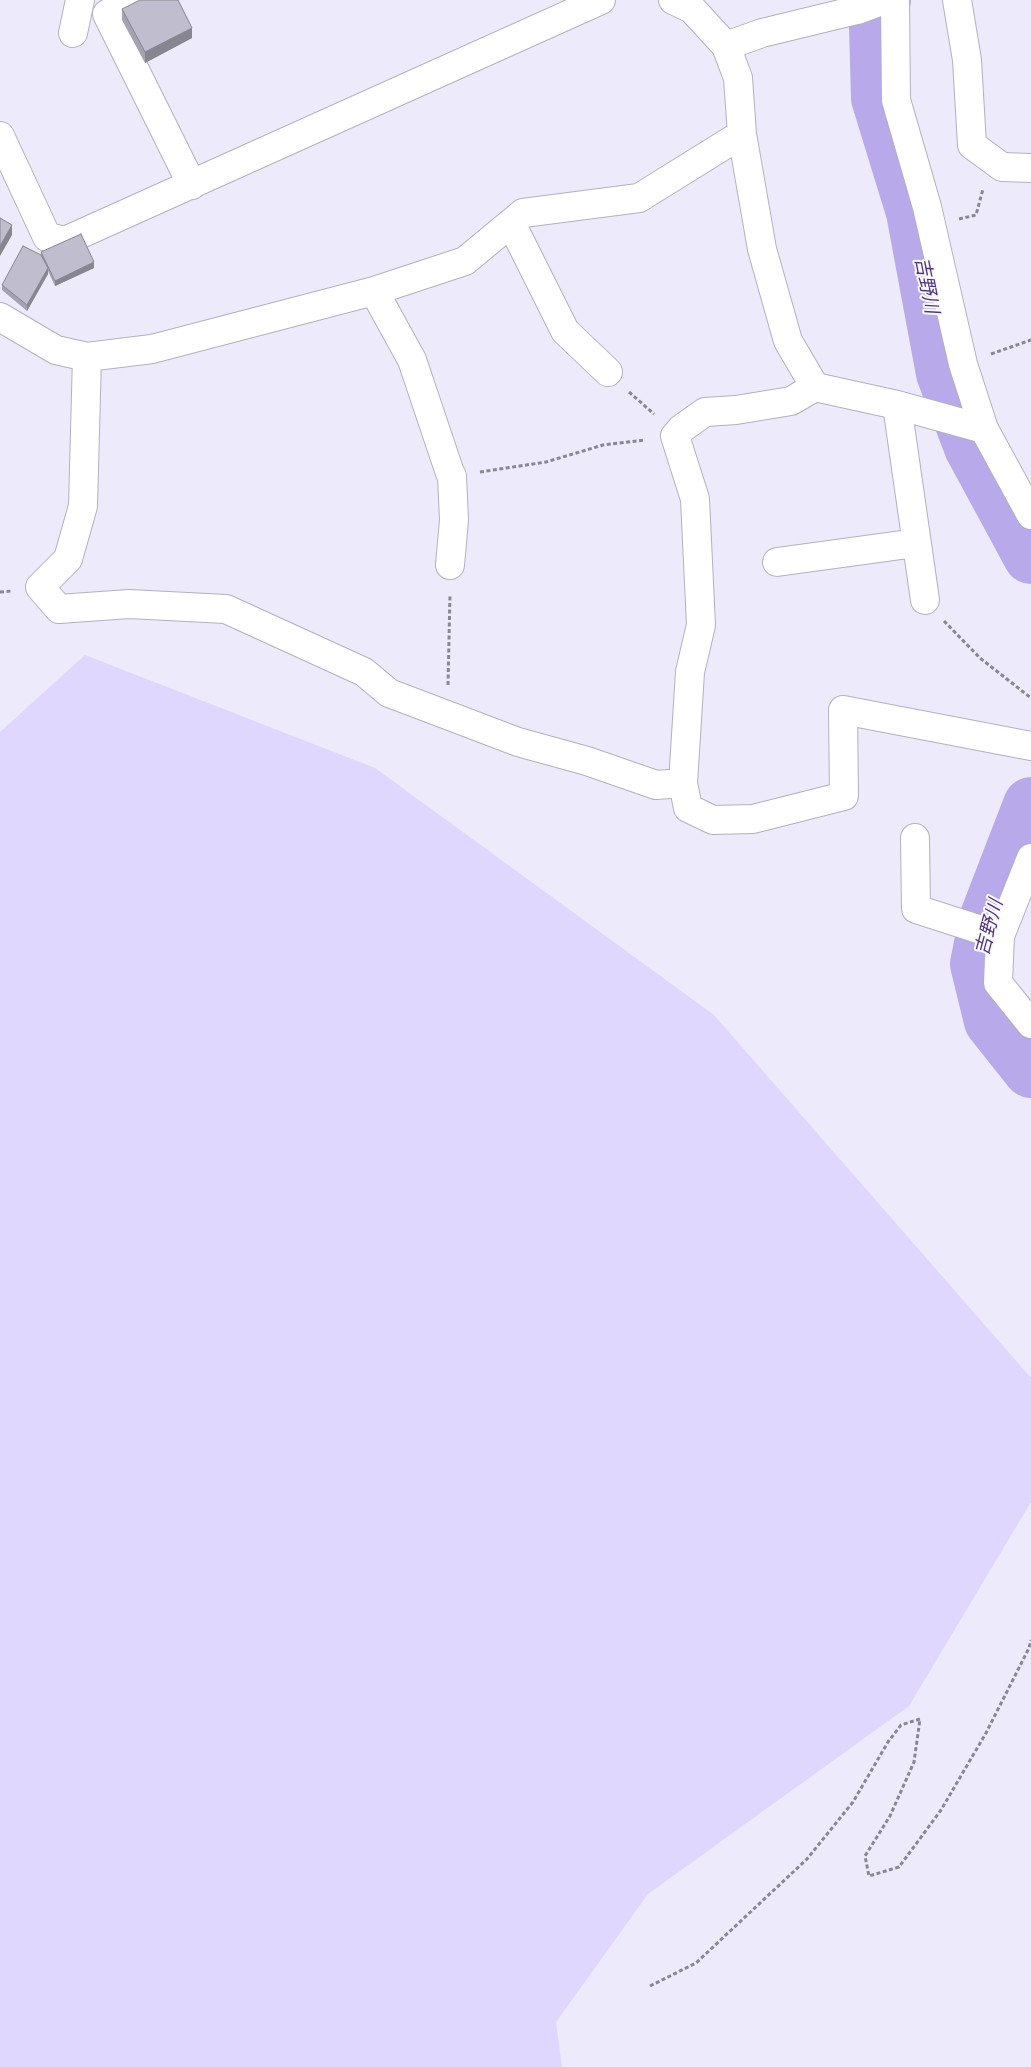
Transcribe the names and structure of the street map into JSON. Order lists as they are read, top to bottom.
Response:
{
  "water": ["吉野川"]
}
